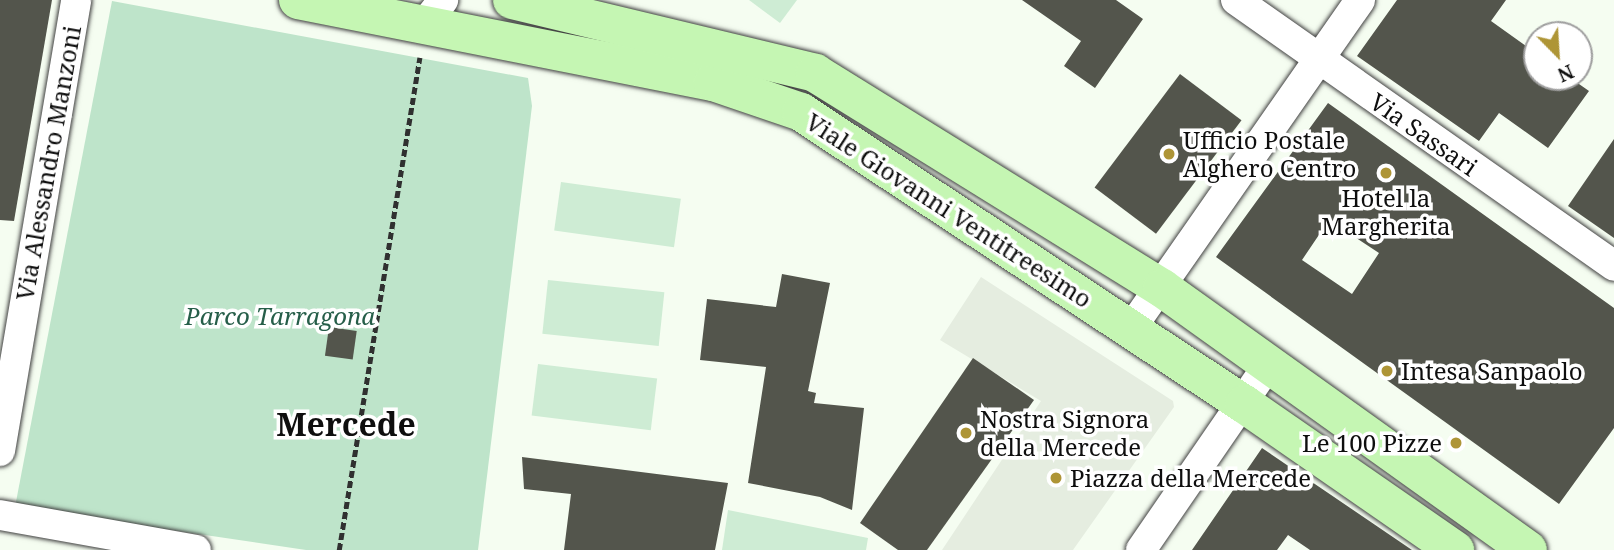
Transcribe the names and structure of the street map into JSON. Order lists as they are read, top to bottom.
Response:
{
  "streets": {
    "main road": ["Viale Giovanni Ventitreesimo"],
    "street": ["Via Sassari", "Via Alessandro Manzoni"]
  },
  "districts": ["Mercede"],
  "parks": ["Parco Tarragona"],
  "places": [
    "Ufficio Postale Alghero Centro",
    "Hotel la Margherita",
    "Intesa Sanpaolo",
    "Nostra Signora della Mercede",
    "Le 100 Pizze",
    "Piazza della Mercede"
  ],
  "north": "bottom right"
}
